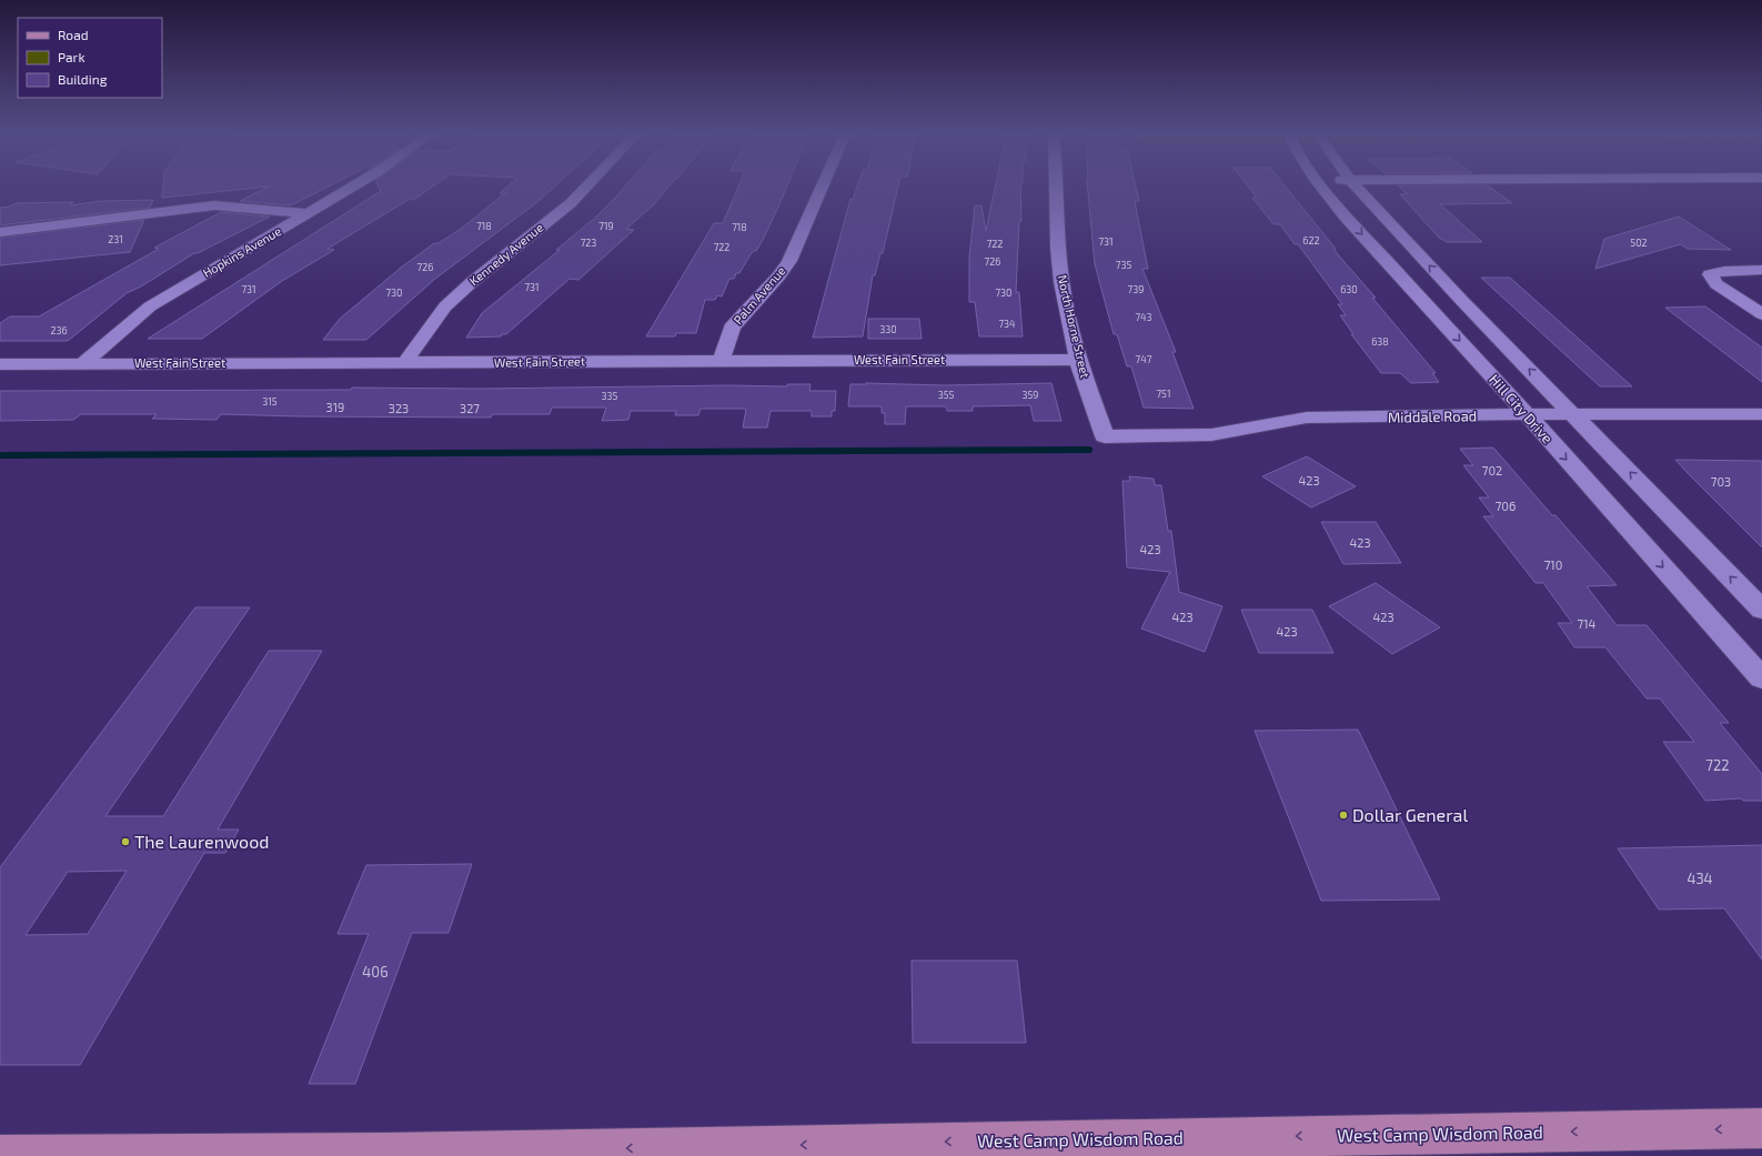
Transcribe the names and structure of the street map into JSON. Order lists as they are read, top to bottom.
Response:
{
  "streets": {
    "main road": ["West Camp Wisdom Road"],
    "street": [
      "Hopkins Avenue",
      "Kennedy Avenue",
      "Palm Avenue",
      "North Horne Street",
      "West Fain Street",
      "Hill City Drive",
      "Middale Road"
    ]
  },
  "crossings": [
    ["Hopkins Avenue", "West Fain Street"],
    ["Kennedy Avenue", "West Fain Street"],
    ["Palm Avenue", "West Fain Street"],
    ["North Horne Street", "West Fain Street"],
    ["North Horne Street", "Middale Road"],
    ["Hill City Drive", "Middale Road"]
  ],
  "one_way": ["West Camp Wisdom Road"],
  "places": ["Dollar General", "The Laurenwood"],
  "house_numbers": [
    "718",
    "719",
    "718",
    "231",
    "622",
    "731",
    "723",
    "502",
    "722",
    "722",
    "726",
    "735",
    "726",
    "731",
    "731",
    "739",
    "630",
    "730",
    "730",
    "743",
    "734",
    "330",
    "236",
    "638",
    "747",
    "751",
    "355",
    "359",
    "335",
    "315",
    "319",
    "323",
    "327",
    "702",
    "423",
    "703",
    "706",
    "423",
    "423",
    "710",
    "423",
    "423",
    "714",
    "423",
    "722",
    "434",
    "406"
  ],
  "legend": ["Road", "Park", "Building"]
}
